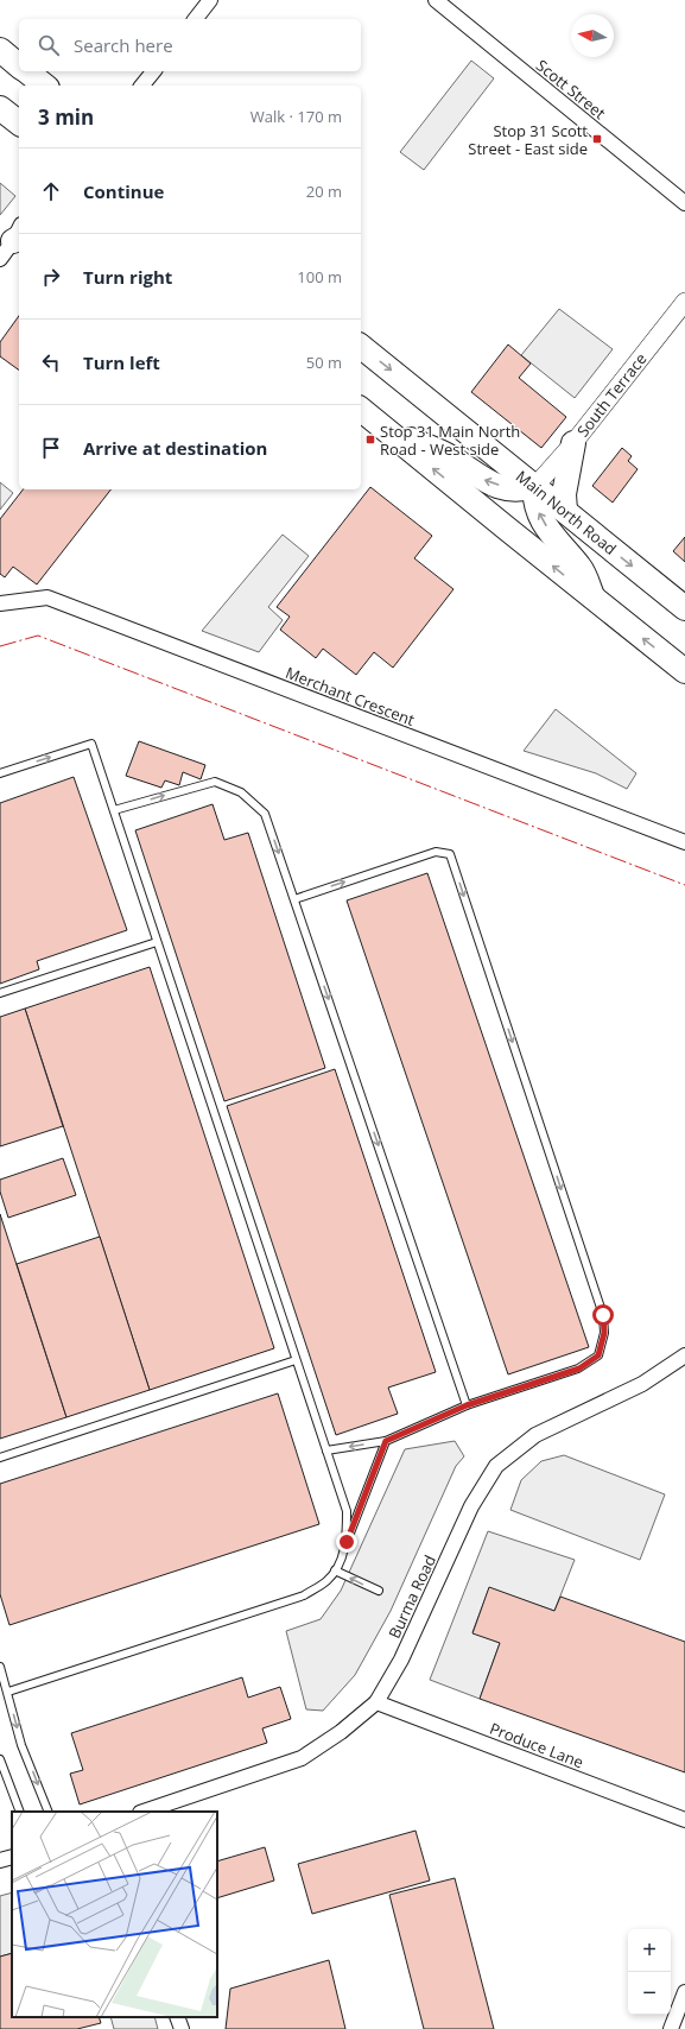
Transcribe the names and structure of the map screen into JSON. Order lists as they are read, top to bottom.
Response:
{
  "streets": {
    "highway": ["Main North Road"],
    "street": [
      "Scott Street",
      "South Terrace",
      "Merchant Crescent",
      "Burma Road",
      "Produce Lane"
    ]
  },
  "crossings": [
    ["South Terrace", "Main North Road"],
    ["Burma Road", "Produce Lane"]
  ],
  "places": {
    "transit": ["Stop 31 Scott Street - East side", "Stop 31 Main North Road - West side"]
  },
  "north": "left",
  "page": {
    "search": "Search here",
    "heading": ["3 min", "Walk · 170 m"],
    "list": [
      ["Continue", "20 m"],
      ["Turn right", "100 m"],
      ["Turn left", "50 m"],
      "Arrive at destination"
    ],
    "map_buttons": ["+", "−"]
  }
}
